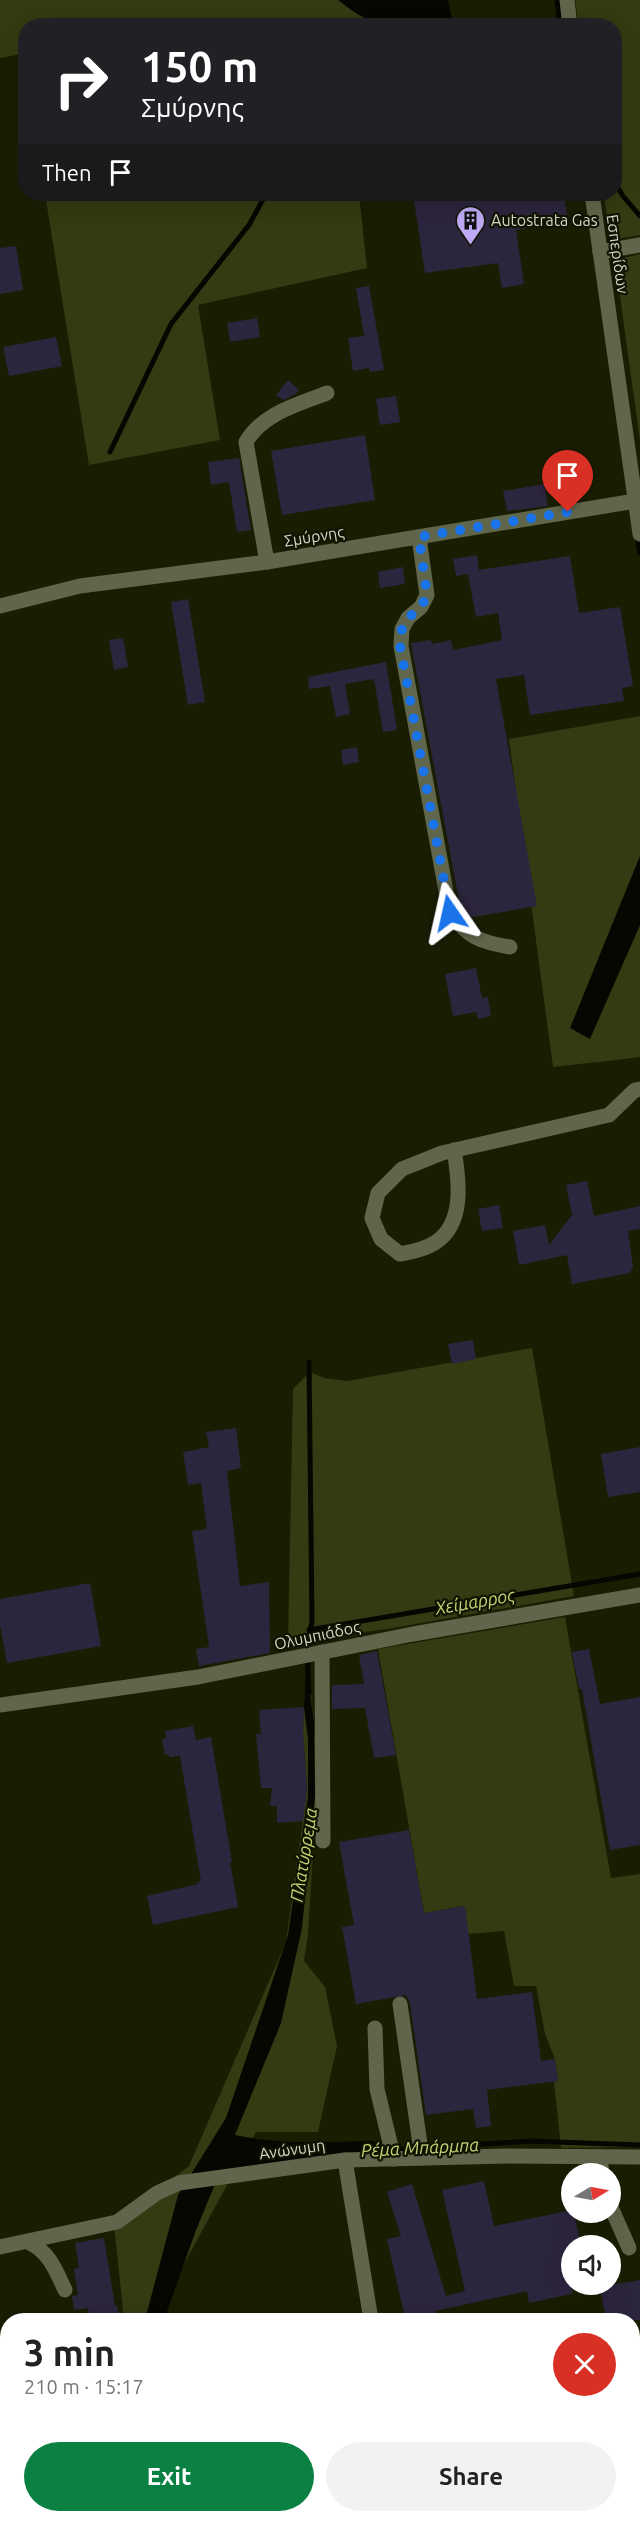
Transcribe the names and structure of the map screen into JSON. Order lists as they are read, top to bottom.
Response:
{
  "streets": {
    "street": [
      "Εσπερίδων",
      "Σμύρνης",
      "Ολυμπιάδος",
      "Ανώνυμη"
    ]
  },
  "crossings": [
    ["Εσπερίδων", "Σμύρνης"]
  ],
  "water": ["Χείμαρρος", "Πλατύρρεμα", "Ρέμα Μπάρμπα"],
  "places": {
    "building": ["Autostrata Gas"]
  },
  "north": "right",
  "page": {
    "turn": ["150 m", "Σμύρνης"],
    "then": "Then",
    "heading": ["3 min", "210 m · 15:17"],
    "buttons": ["Exit", "Share"]
  }
}
